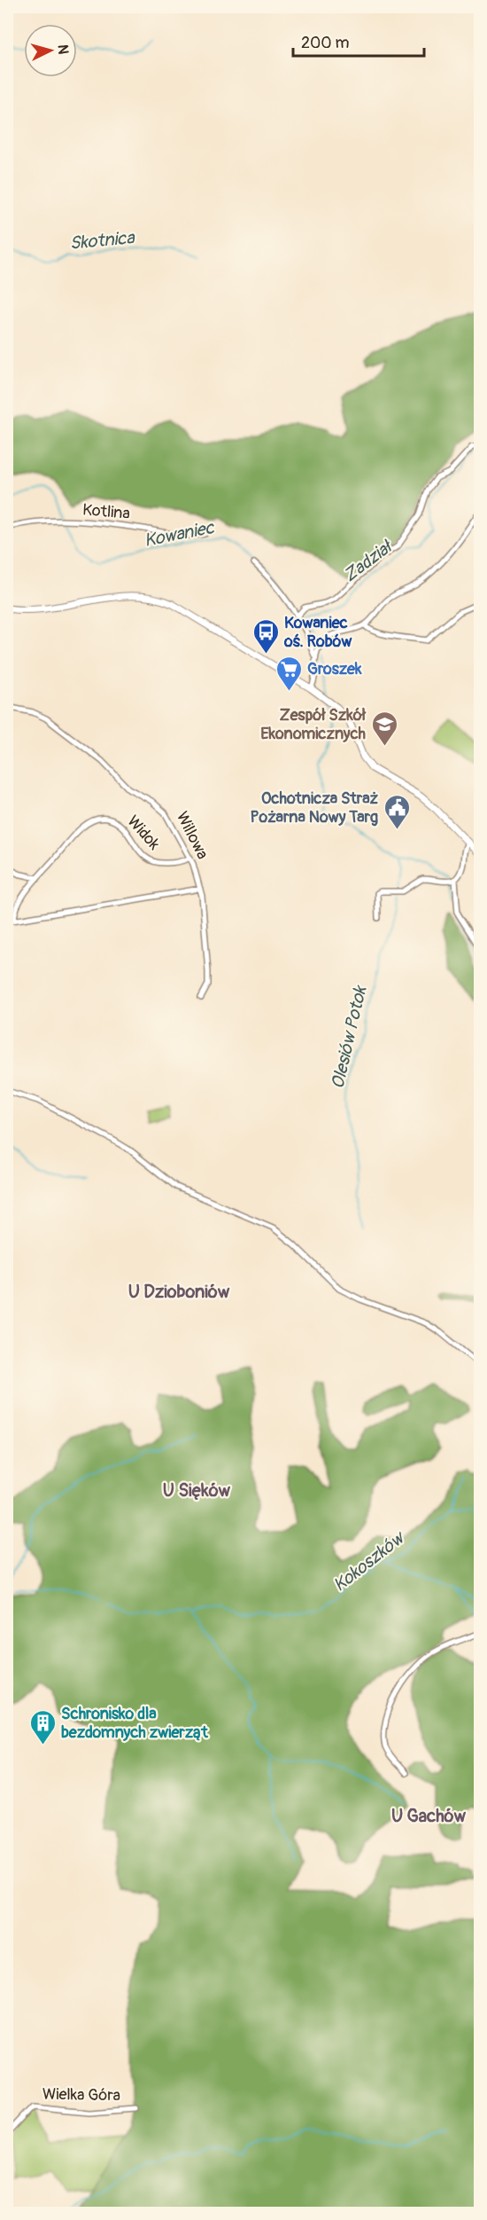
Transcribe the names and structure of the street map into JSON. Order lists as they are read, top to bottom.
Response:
{
  "streets": {
    "street": [
      "Kotlina",
      "Widok",
      "Willowa",
      "Wielka Góra"
    ]
  },
  "crossings": [
    ["Widok", "Willowa"]
  ],
  "districts": ["U Dzioboniów", "U Sięków", "U Gachów"],
  "water": [
    "Skotnica",
    "Kowaniec",
    "Zadział",
    "Olesiów Potok",
    "Kokoszków"
  ],
  "places": {
    "bus stop": ["Kowaniec oś. Robów"],
    "supermarket": ["Groszek"],
    "school or university": ["Zespół Szkół Ekonomicznych"],
    "public building": ["Ochotnicza Straż Pożarna Nowy Targ"],
    "building": ["Schronisko dla bezdomnych zwierząt"]
  },
  "scale_bar": "200 m",
  "north": "right"
}
